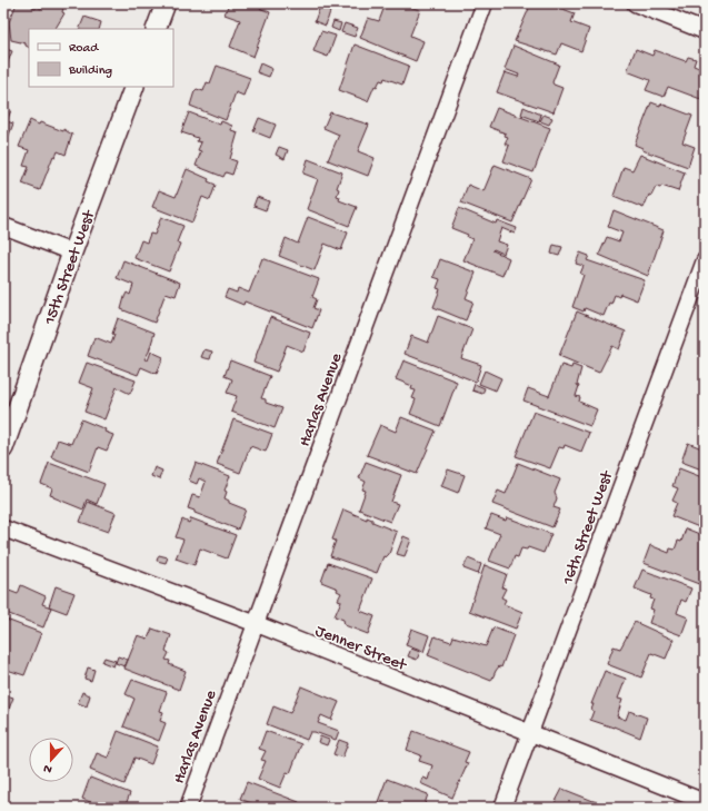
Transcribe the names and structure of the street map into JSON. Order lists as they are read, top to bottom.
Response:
{
  "streets": {
    "street": [
      "15th Street West",
      "Harlas Avenue",
      "16th Street West",
      "Jenner Street"
    ]
  },
  "crossings": [
    ["Harlas Avenue", "Jenner Street"],
    ["16th Street West", "Jenner Street"]
  ],
  "legend": ["Road", "Building"],
  "north": "bottom"
}
